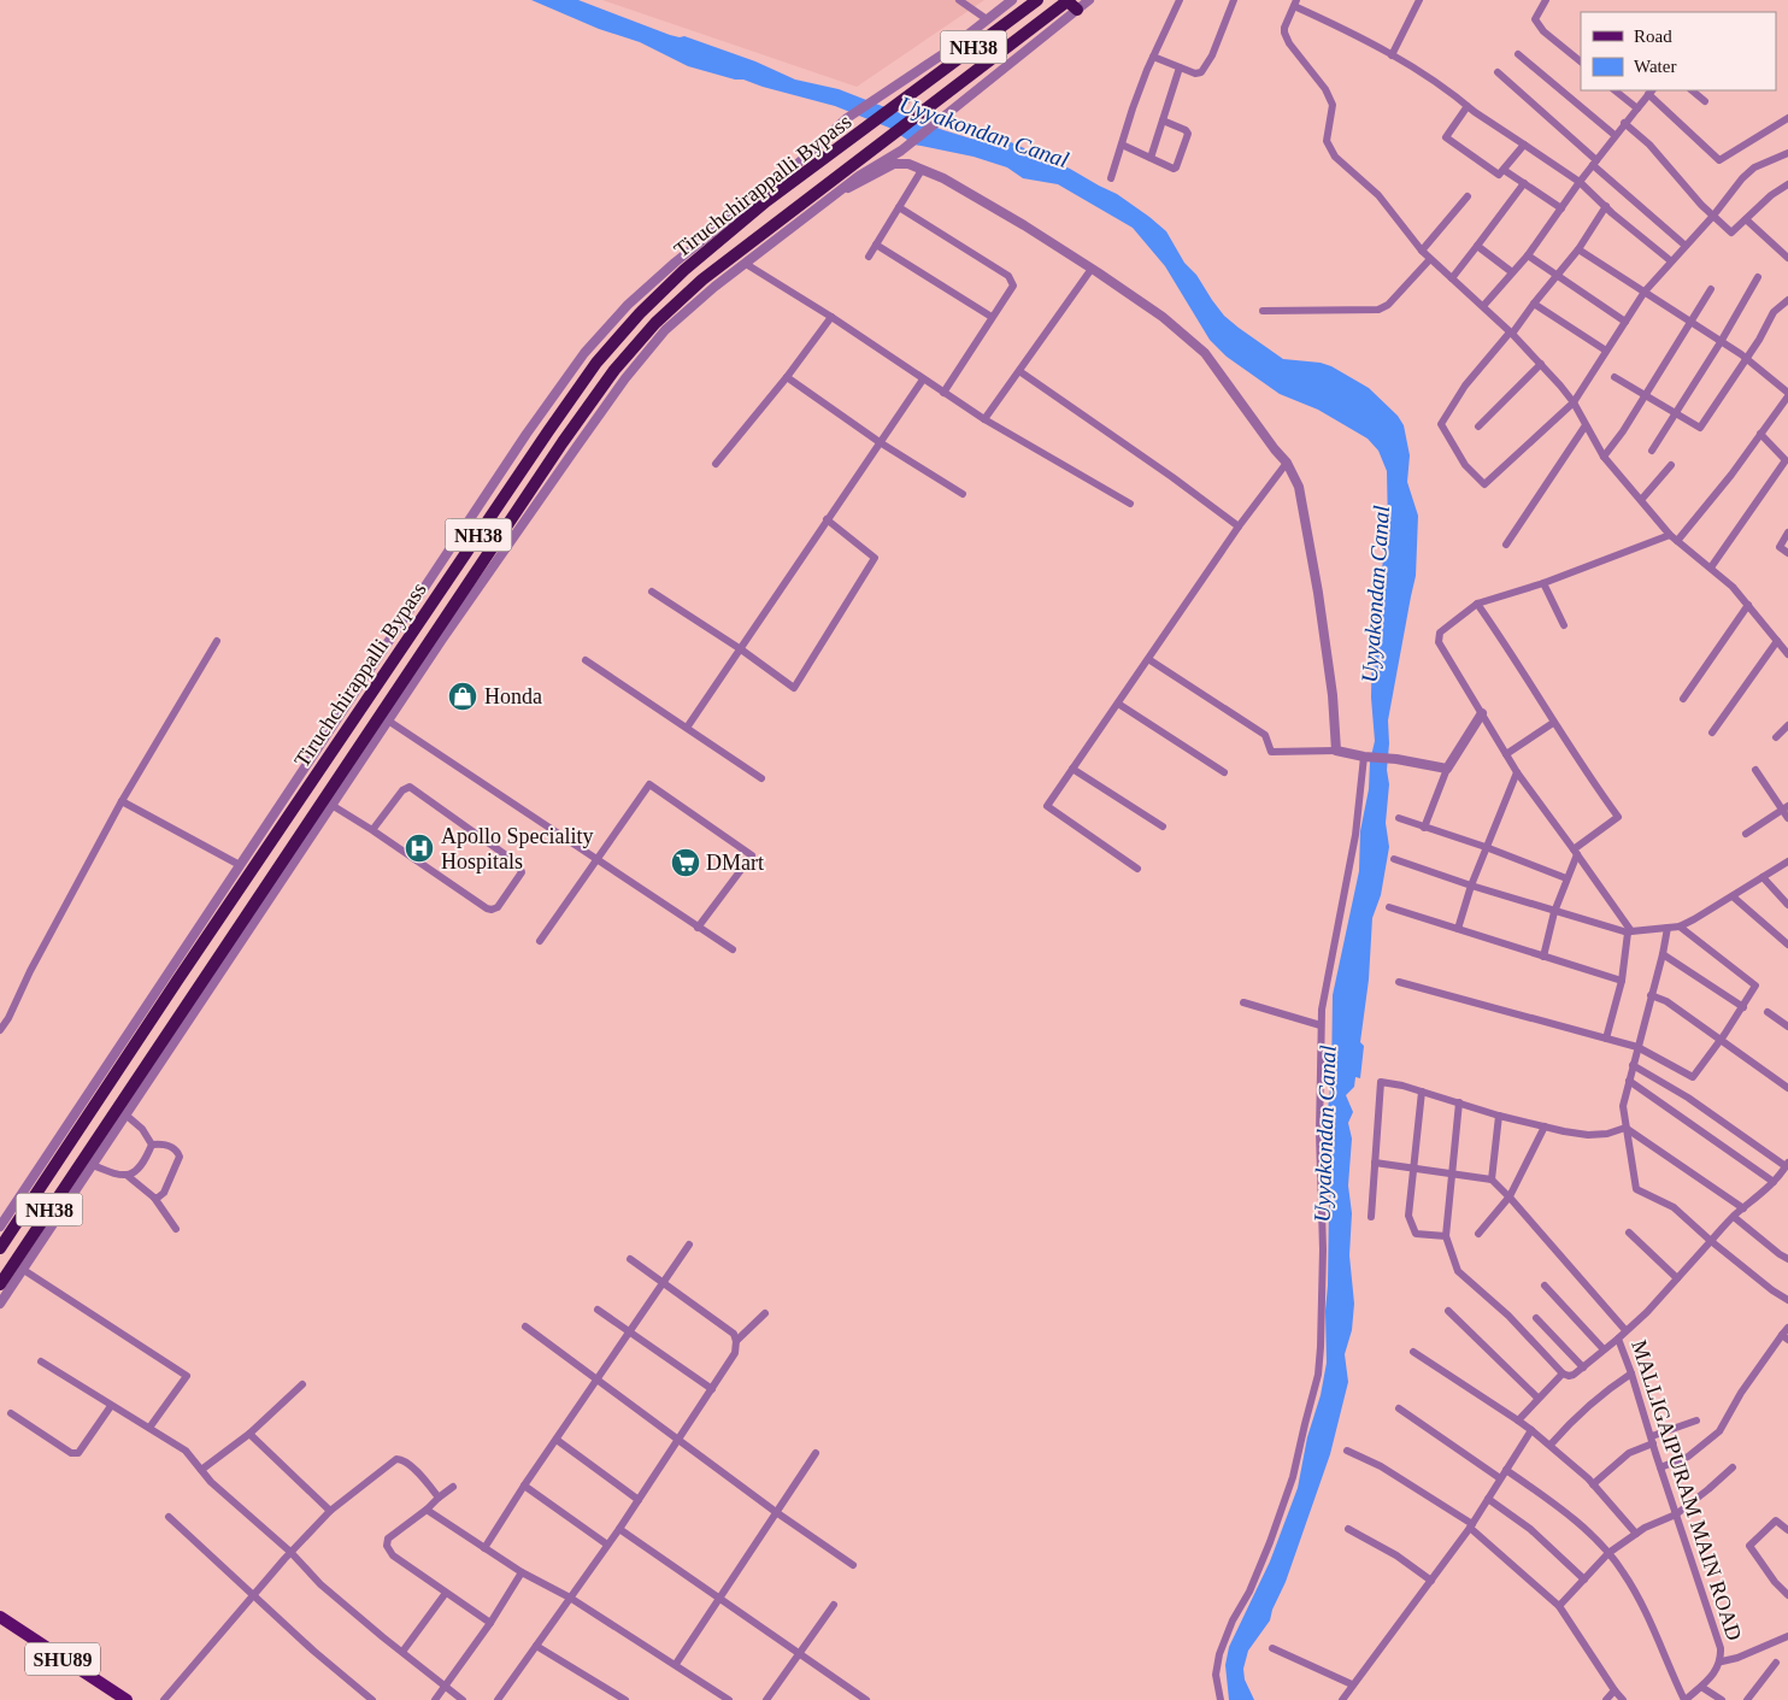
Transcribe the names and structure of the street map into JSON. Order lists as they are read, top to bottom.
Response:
{
  "streets": {
    "highway": ["NH38", "Tiruchchirappalli Bypass"],
    "main road": ["SHU89"],
    "street": ["MALLIGAIPURAM MAIN ROAD"]
  },
  "crossings": [
    ["NH38", "Tiruchchirappalli Bypass"]
  ],
  "water": ["Uyyakondan Canal"],
  "places": {
    "shop": ["Honda"],
    "hospital": ["Apollo Speciality Hospitals"],
    "supermarket": ["DMart"]
  },
  "legend": ["Road", "Water"]
}
